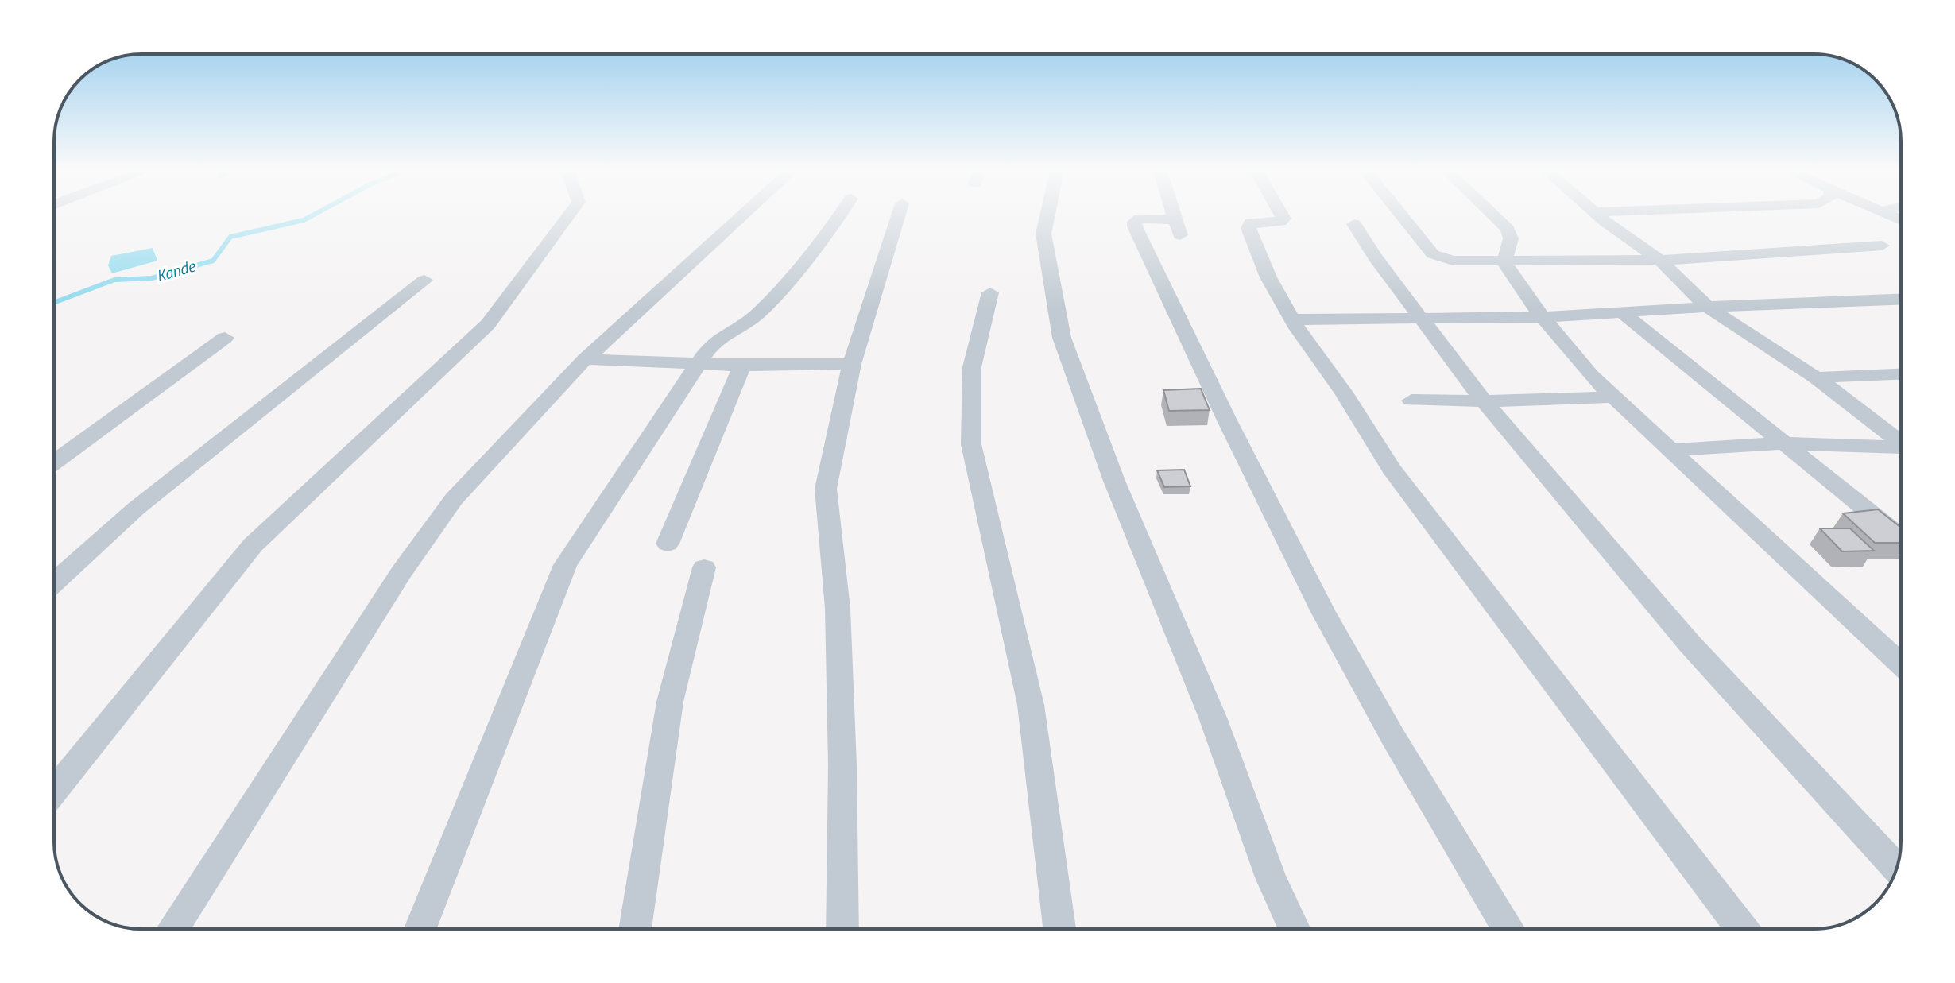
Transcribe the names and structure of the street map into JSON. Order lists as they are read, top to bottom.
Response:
{
  "water": ["Kande"]
}
